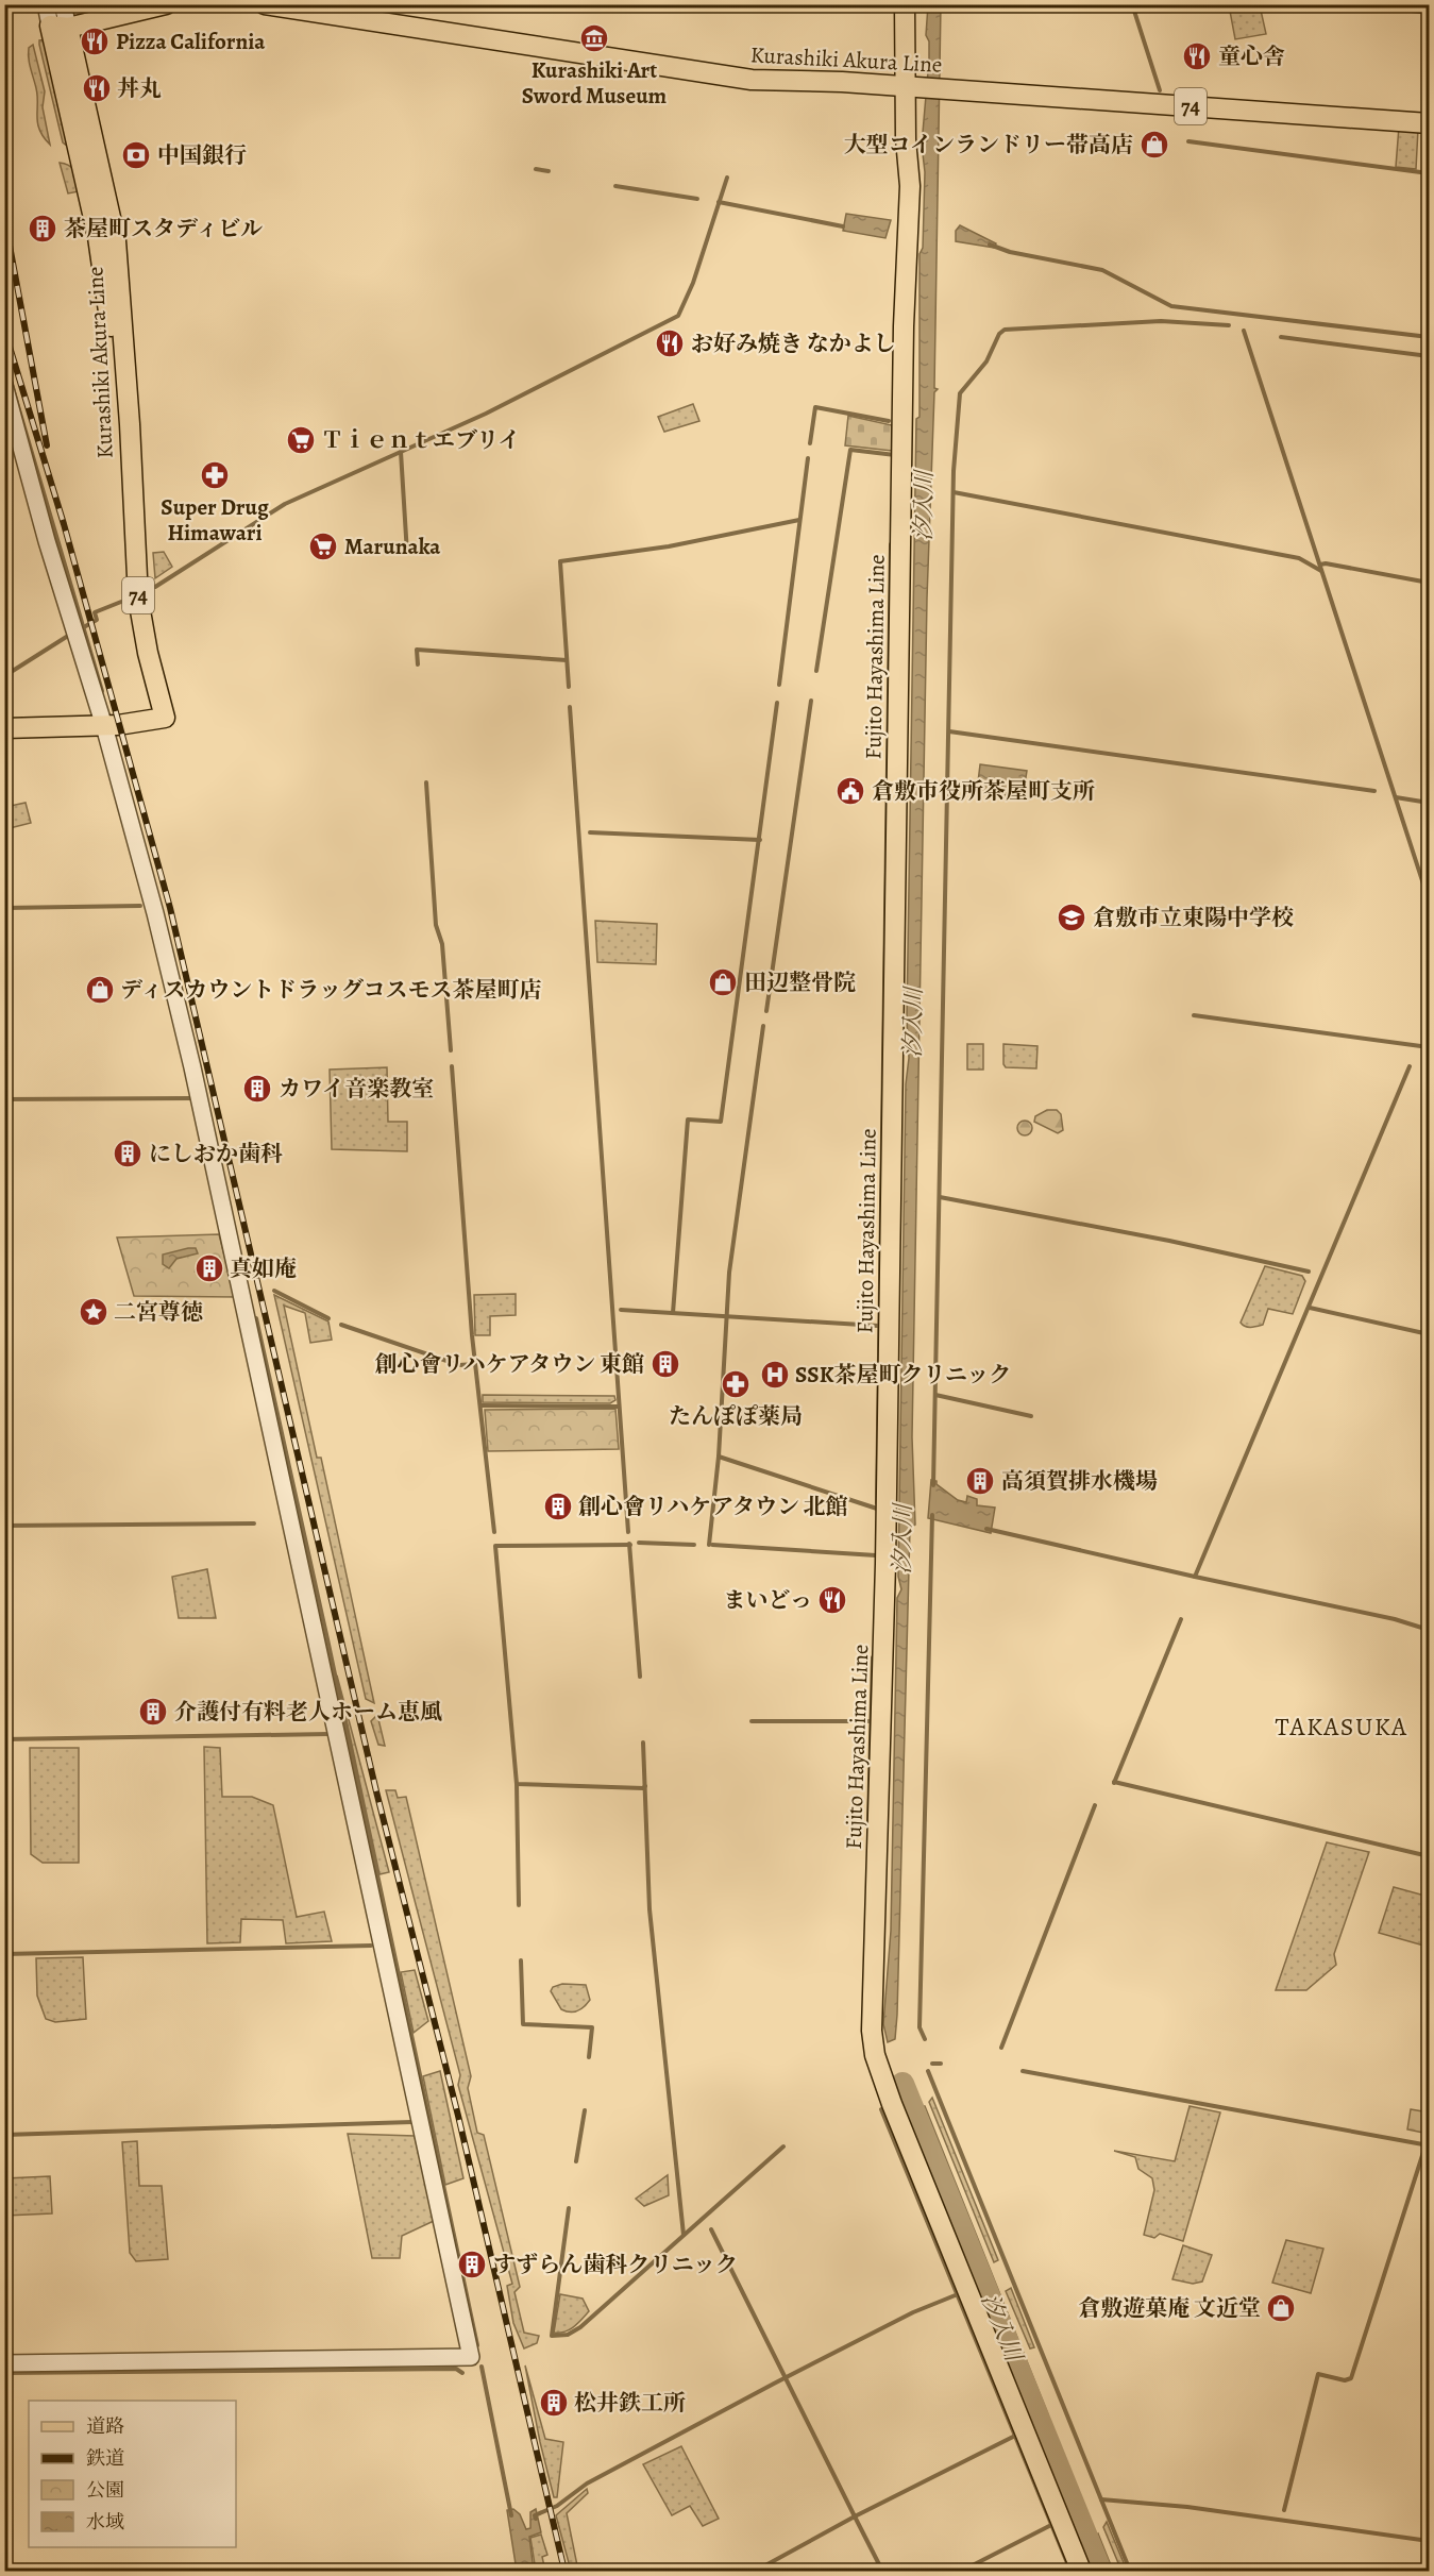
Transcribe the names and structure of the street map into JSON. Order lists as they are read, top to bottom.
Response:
{
  "streets": {
    "main road": ["Kurashiki Akura Line", "74", "Fujito Hayashima Line"]
  },
  "crossings": [
    ["Kurashiki Akura Line", "Fujito Hayashima Line"]
  ],
  "districts": ["TAKASUKA"],
  "water": ["汐入川"],
  "places": {
    "museum": ["Kurashiki Art Sword Museum"],
    "restaurant": [
      "Pizza California",
      "童心舎",
      "丼丸",
      "お好み焼き なかよし",
      "まいどっ"
    ],
    "shop": [
      "大型コインランドリー帯高店",
      "田辺整骨院",
      "ディスカウントドラッグコスモス茶屋町店",
      "倉敷遊菓庵 文近堂"
    ],
    "bank": ["中国銀行"],
    "building": [
      "茶屋町スタディビル",
      "カワイ音楽教室",
      "にしおか歯科",
      "真如庵",
      "創心會リハケアタウン 東館",
      "高須賀排水機場",
      "創心會リハケアタウン 北館",
      "介護付有料老人ホーム恵風",
      "すずらん歯科クリニック",
      "松井鉄工所"
    ],
    "supermarket": ["Ｔｉｅｎｔエブリイ", "Marunaka"],
    "pharmacy": ["Super Drug Himawari", "たんぽぽ薬局"],
    "public building": ["倉敷市役所茶屋町支所"],
    "school or university": ["倉敷市立東陽中学校"],
    "place": ["二宮尊徳"],
    "hospital": ["SSK茶屋町クリニック"]
  },
  "legend": [
    "道路",
    "鉄道",
    "公園",
    "水域"
  ]
}
